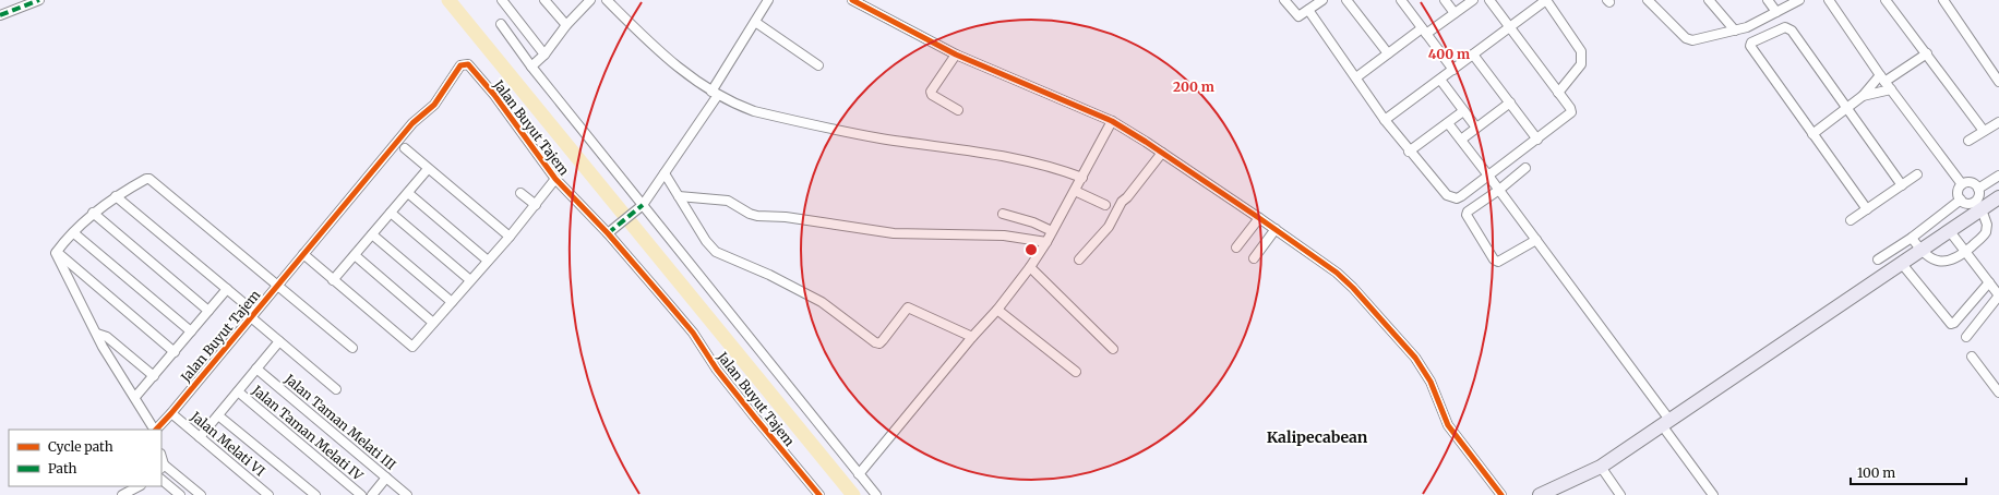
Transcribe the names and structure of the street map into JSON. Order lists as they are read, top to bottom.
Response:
{
  "streets": {
    "street": [
      "Jalan Buyut Tajem",
      "Jalan Taman Melati III",
      "Jalan Taman Melati IV",
      "Jalan Melati VI"
    ]
  },
  "crossings": [
    ["Jalan Buyut Tajem", "Jalan Melati VI"]
  ],
  "districts": ["Kalipecabean"],
  "legend": ["Cycle path", "Path"],
  "scale_bar": "100 m",
  "rings": ["400 m", "200 m"]
}
